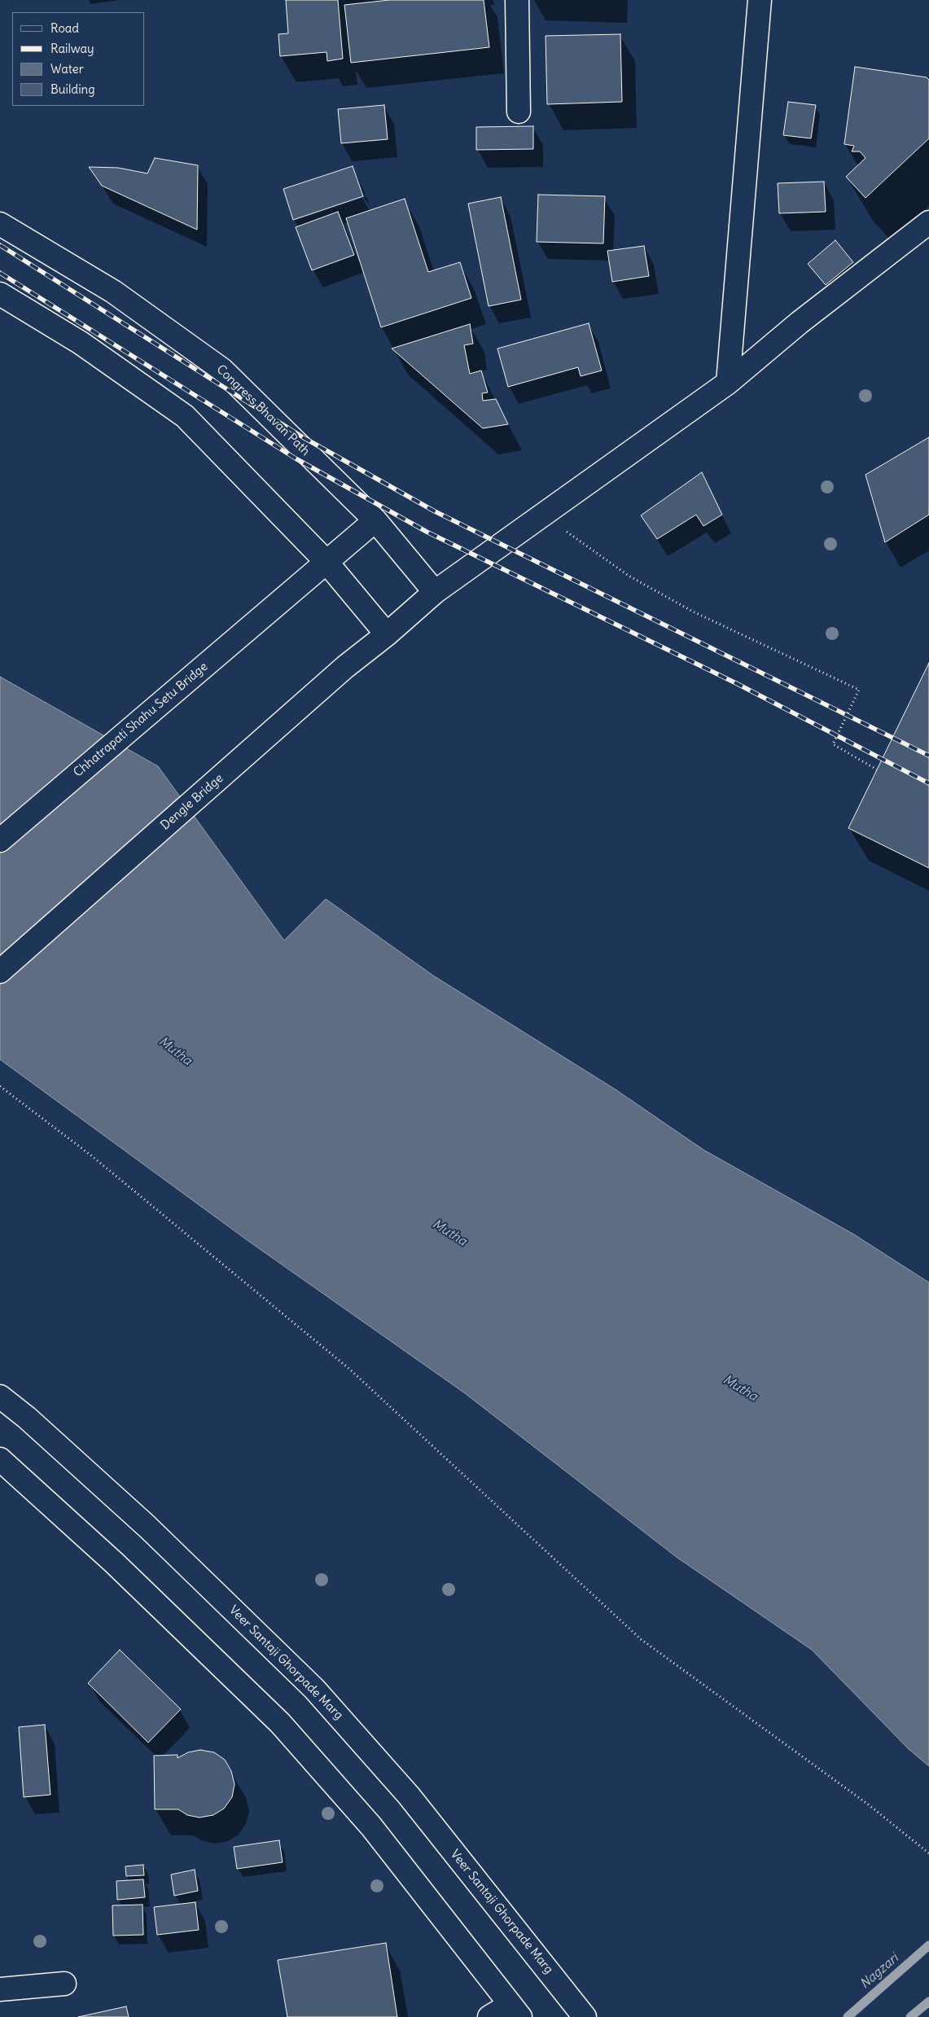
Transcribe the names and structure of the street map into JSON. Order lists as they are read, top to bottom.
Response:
{
  "streets": {
    "main road": [
      "Congress Bhavan Path",
      "Chhatrapati Shahu Setu Bridge",
      "Dengle Bridge",
      "Veer Santaji Ghorpade Marg"
    ]
  },
  "crossings": [
    ["Congress Bhavan Path", "Chhatrapati Shahu Setu Bridge"],
    ["Congress Bhavan Path", "Dengle Bridge"]
  ],
  "water": ["Mutha", "Nagzari"],
  "legend": [
    "Road",
    "Railway",
    "Water",
    "Building"
  ]
}
